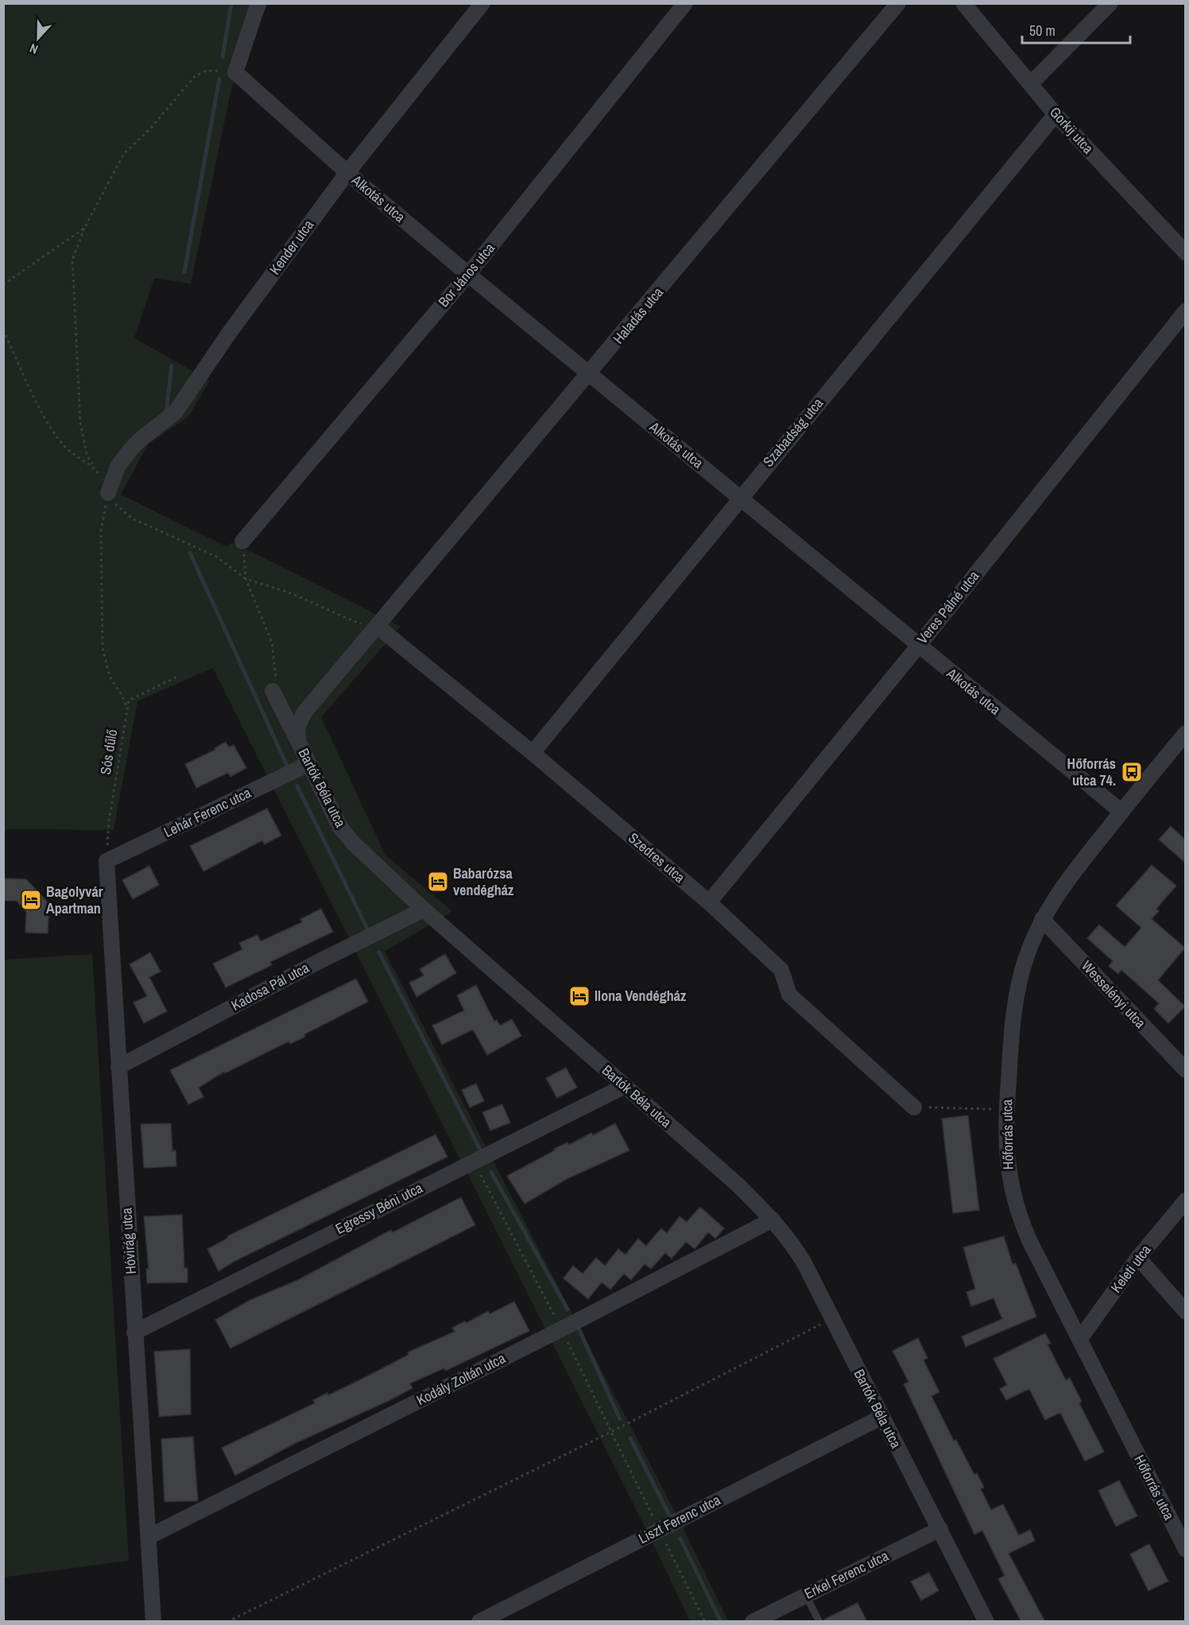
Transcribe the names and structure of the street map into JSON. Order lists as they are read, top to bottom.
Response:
{
  "streets": {
    "street": [
      "Gorkij utca",
      "Alkotás utca",
      "Kender utca",
      "Bor János utca",
      "Haladás utca",
      "Szabadság utca",
      "Veres Pálné utca",
      "Bartók Béla utca",
      "Lehár Ferenc utca",
      "Szedres utca",
      "Kadosa Pál utca",
      "Wesselényi utca",
      "Hőforrás utca",
      "Egressy Béni utca",
      "Hóvirág utca",
      "Keleti utca",
      "Kodály Zoltán utca",
      "Liszt Ferenc utca",
      "Erkel Ferenc utca"
    ],
    "path": ["Sós dűlő"]
  },
  "crossings": [
    ["Gorkij utca", "Szabadság utca"],
    ["Alkotás utca", "Kender utca"],
    ["Alkotás utca", "Bor János utca"],
    ["Alkotás utca", "Haladás utca"],
    ["Alkotás utca", "Szabadság utca"],
    ["Alkotás utca", "Veres Pálné utca"],
    ["Alkotás utca", "Hőforrás utca"],
    ["Haladás utca", "Bartók Béla utca"],
    ["Haladás utca", "Szedres utca"],
    ["Szabadság utca", "Szedres utca"],
    ["Veres Pálné utca", "Szedres utca"],
    ["Sós dűlő", "Lehár Ferenc utca"],
    ["Sós dűlő", "Hóvirág utca"],
    ["Bartók Béla utca", "Lehár Ferenc utca"],
    ["Bartók Béla utca", "Szedres utca"],
    ["Bartók Béla utca", "Kadosa Pál utca"],
    ["Bartók Béla utca", "Egressy Béni utca"],
    ["Bartók Béla utca", "Kodály Zoltán utca"],
    ["Bartók Béla utca", "Liszt Ferenc utca"],
    ["Bartók Béla utca", "Erkel Ferenc utca"],
    ["Lehár Ferenc utca", "Hóvirág utca"],
    ["Kadosa Pál utca", "Hóvirág utca"],
    ["Wesselényi utca", "Hőforrás utca"],
    ["Hőforrás utca", "Keleti utca"],
    ["Egressy Béni utca", "Hóvirág utca"],
    ["Hóvirág utca", "Kodály Zoltán utca"]
  ],
  "places": {
    "bus stop": ["Hőforrás utca 74."],
    "hotel": ["Babarózsa vendégház", "Bagolyvár Apartman", "Ilona Vendégház"]
  },
  "scale_bar": "50 m",
  "north": "bottom"
}
